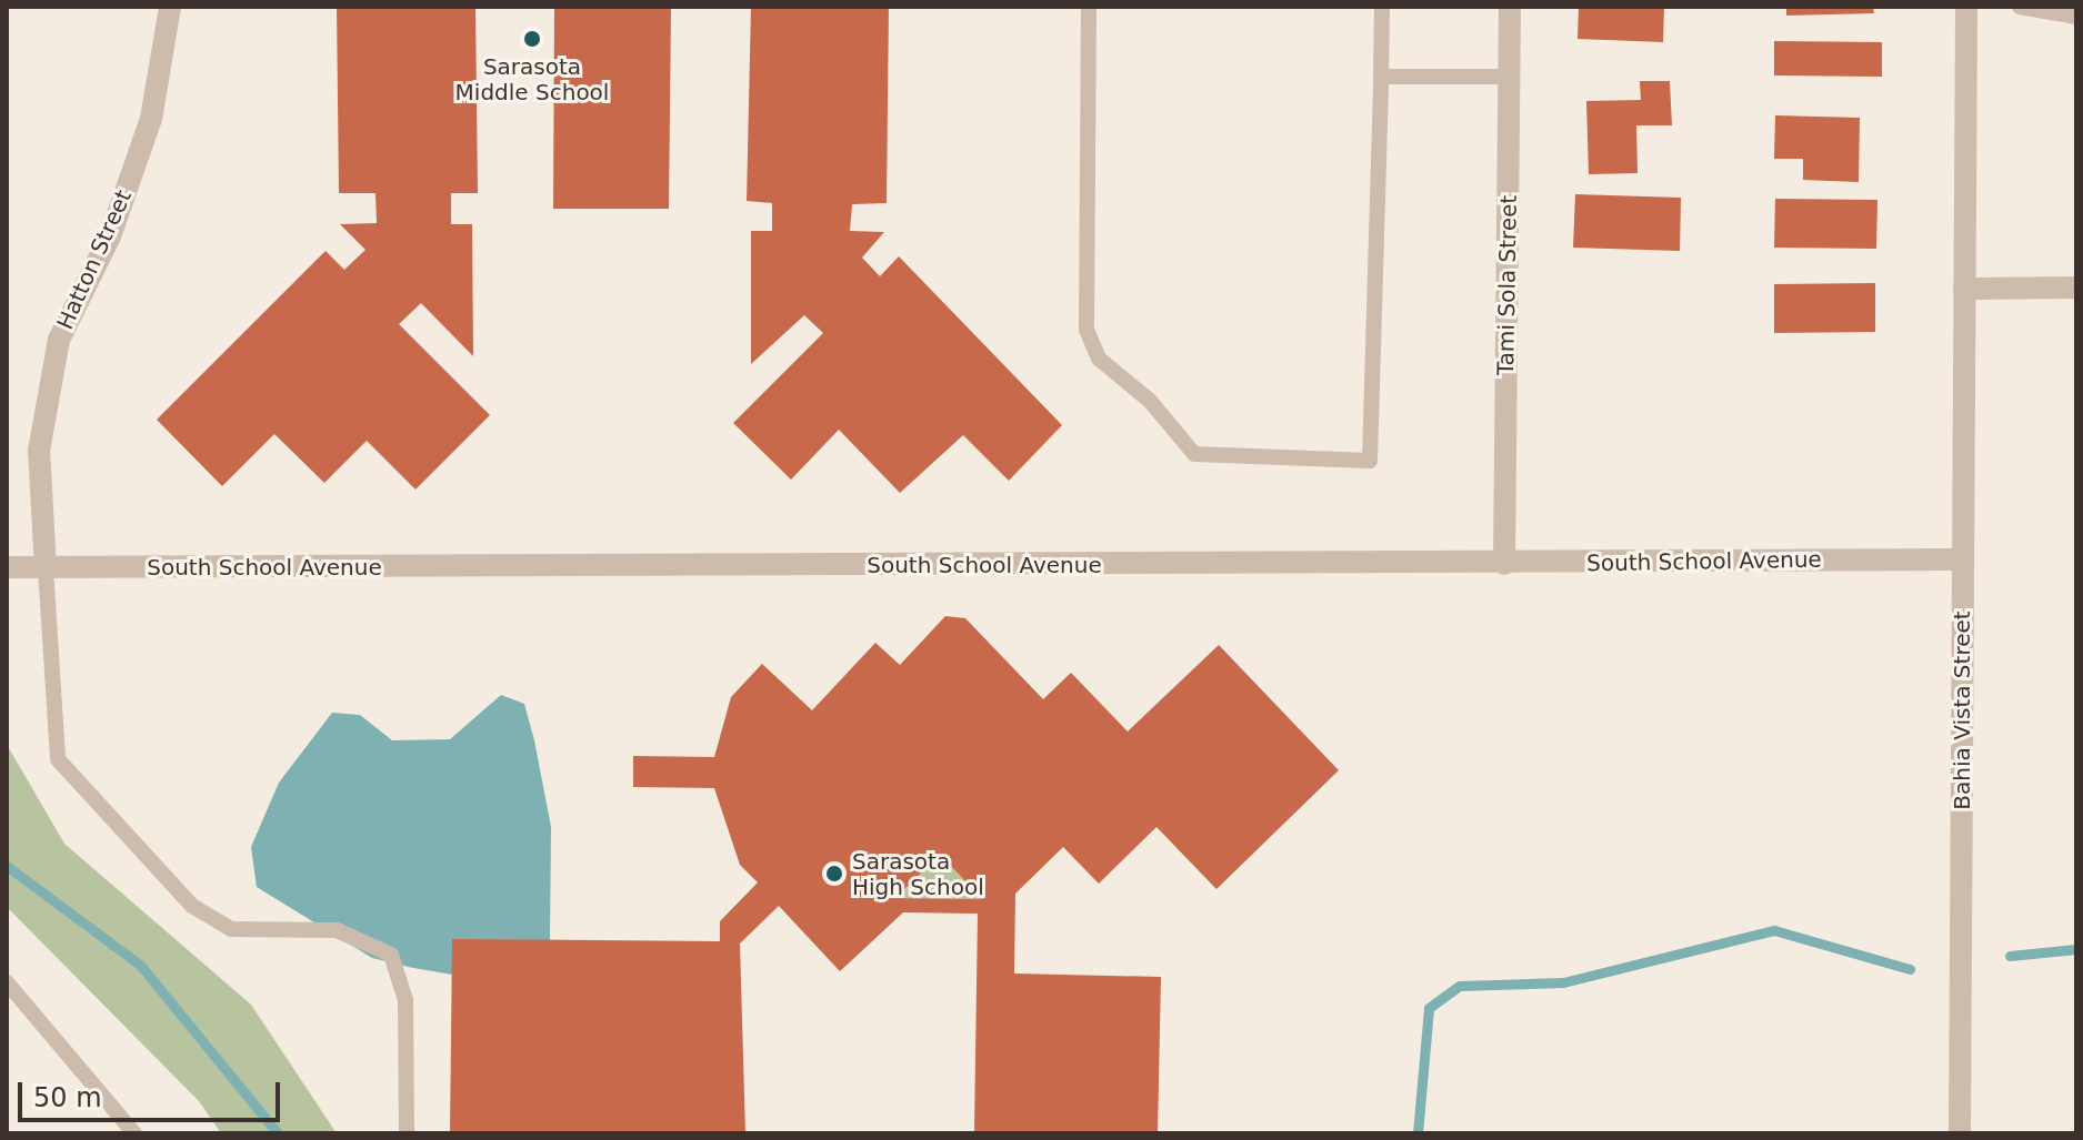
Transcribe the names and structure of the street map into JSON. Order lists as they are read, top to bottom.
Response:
{
  "streets": {
    "street": [
      "Hatton Street",
      "Tami Sola Street",
      "South School Avenue",
      "Bahia Vista Street"
    ]
  },
  "crossings": [
    ["Hatton Street", "South School Avenue"],
    ["Tami Sola Street", "South School Avenue"],
    ["South School Avenue", "Bahia Vista Street"]
  ],
  "places": ["Sarasota Middle School", "Sarasota High School"],
  "scale_bar": "50 m"
}
